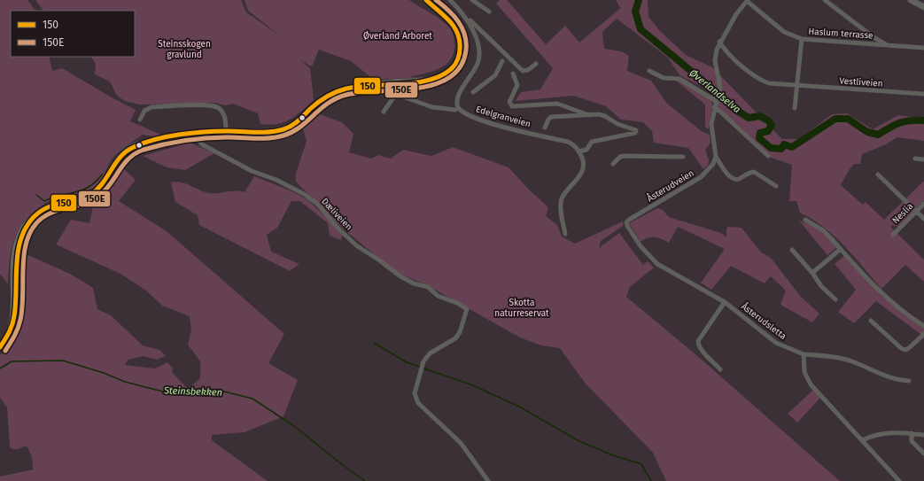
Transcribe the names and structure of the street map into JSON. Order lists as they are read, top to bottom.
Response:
{
  "streets": {
    "street": [
      "Haslum terrasse",
      "Vestliveien",
      "Edelgranveien",
      "Åsterudveien",
      "Neslia",
      "Dæliveien",
      "Åsterudsletta"
    ]
  },
  "crossings": [
    ["Åsterudveien", "Åsterudsletta"]
  ],
  "water": ["Øverlandselva", "Steinsbekken"],
  "parks": ["Øverland Arboret", "Steinsskogen gravlund", "Skotta naturreservat"],
  "lines": ["transit line 150", "transit line 150E"],
  "legend": ["150", "150E"]
}
